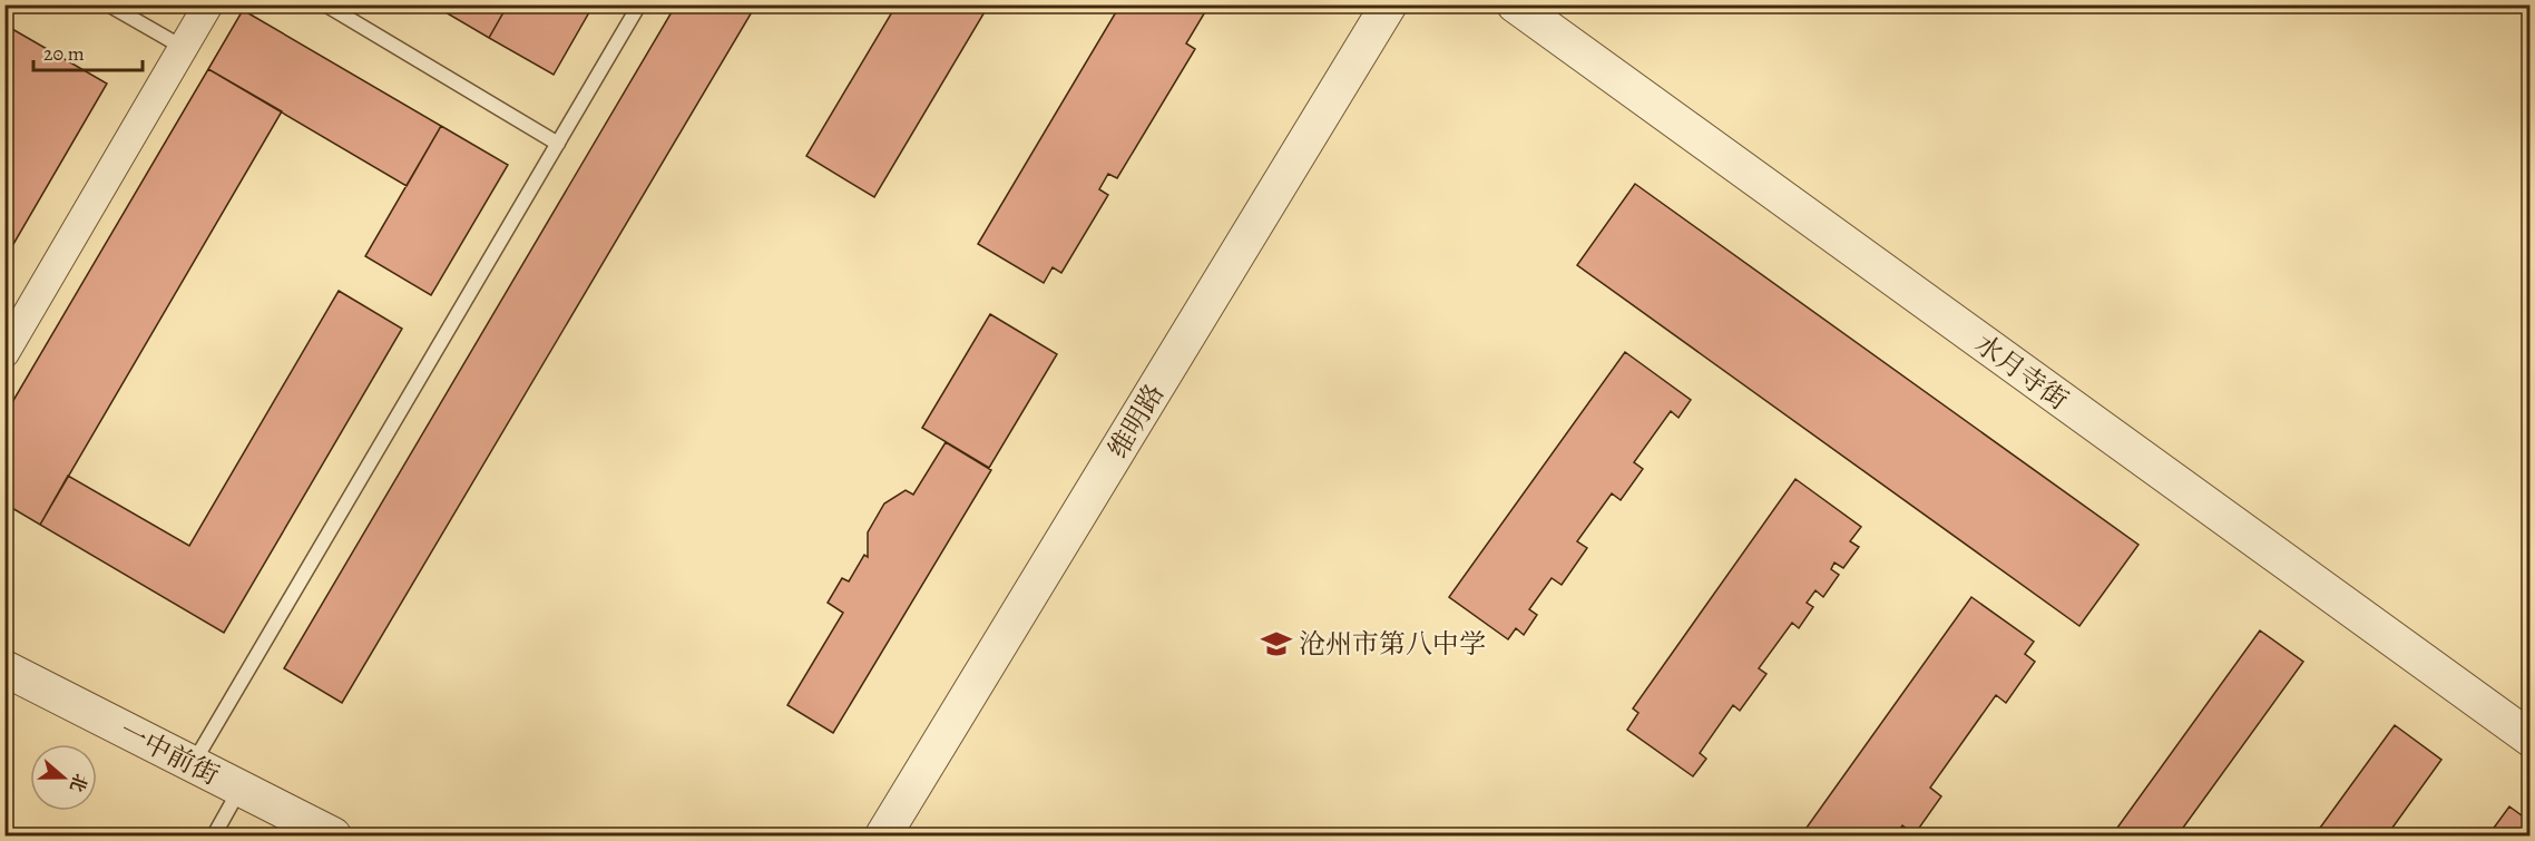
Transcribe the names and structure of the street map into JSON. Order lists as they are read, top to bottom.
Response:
{
  "streets": {
    "street": ["水月寺街", "维明路", "一中前街"]
  },
  "places": {
    "school or university": ["沧州市第八中学"]
  },
  "scale_bar": "20 m",
  "north": "right"
}
